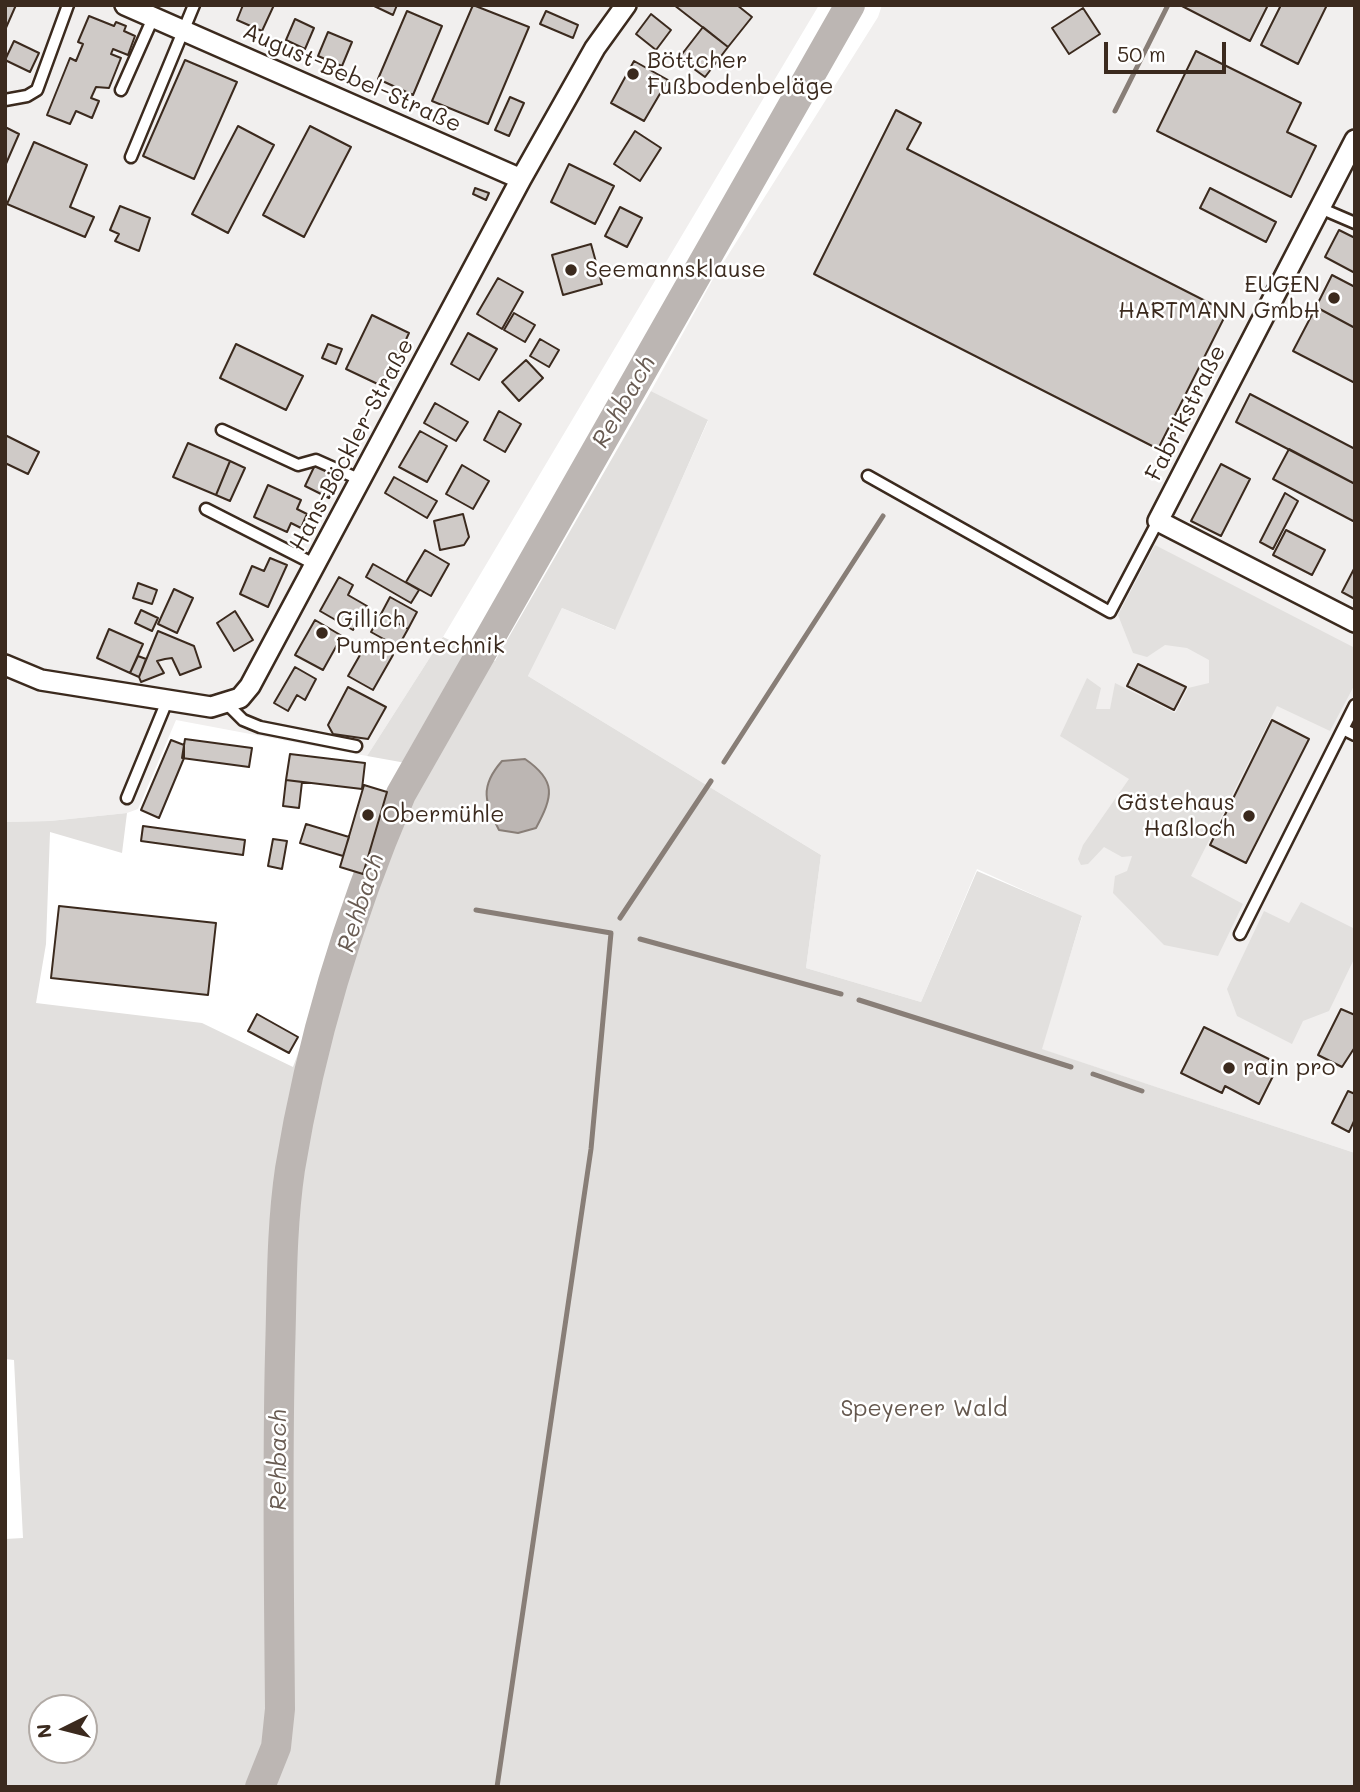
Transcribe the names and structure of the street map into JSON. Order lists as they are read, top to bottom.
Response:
{
  "streets": {
    "street": ["August-Bebel-Straße", "Fabrikstraße", "Hans-Böckler-Straße"]
  },
  "crossings": [
    ["August-Bebel-Straße", "Hans-Böckler-Straße"]
  ],
  "water": ["Rehbach"],
  "parks": ["Speyerer Wald"],
  "places": [
    "Böttcher Fußbodenbeläge",
    "Seemannsklause",
    "EUGEN HARTMANN GmbH",
    "Gillich Pumpentechnik",
    "Obermühle",
    "Gästehaus Haßloch",
    "rain pro"
  ],
  "scale_bar": "50 m",
  "north": "left"
}
